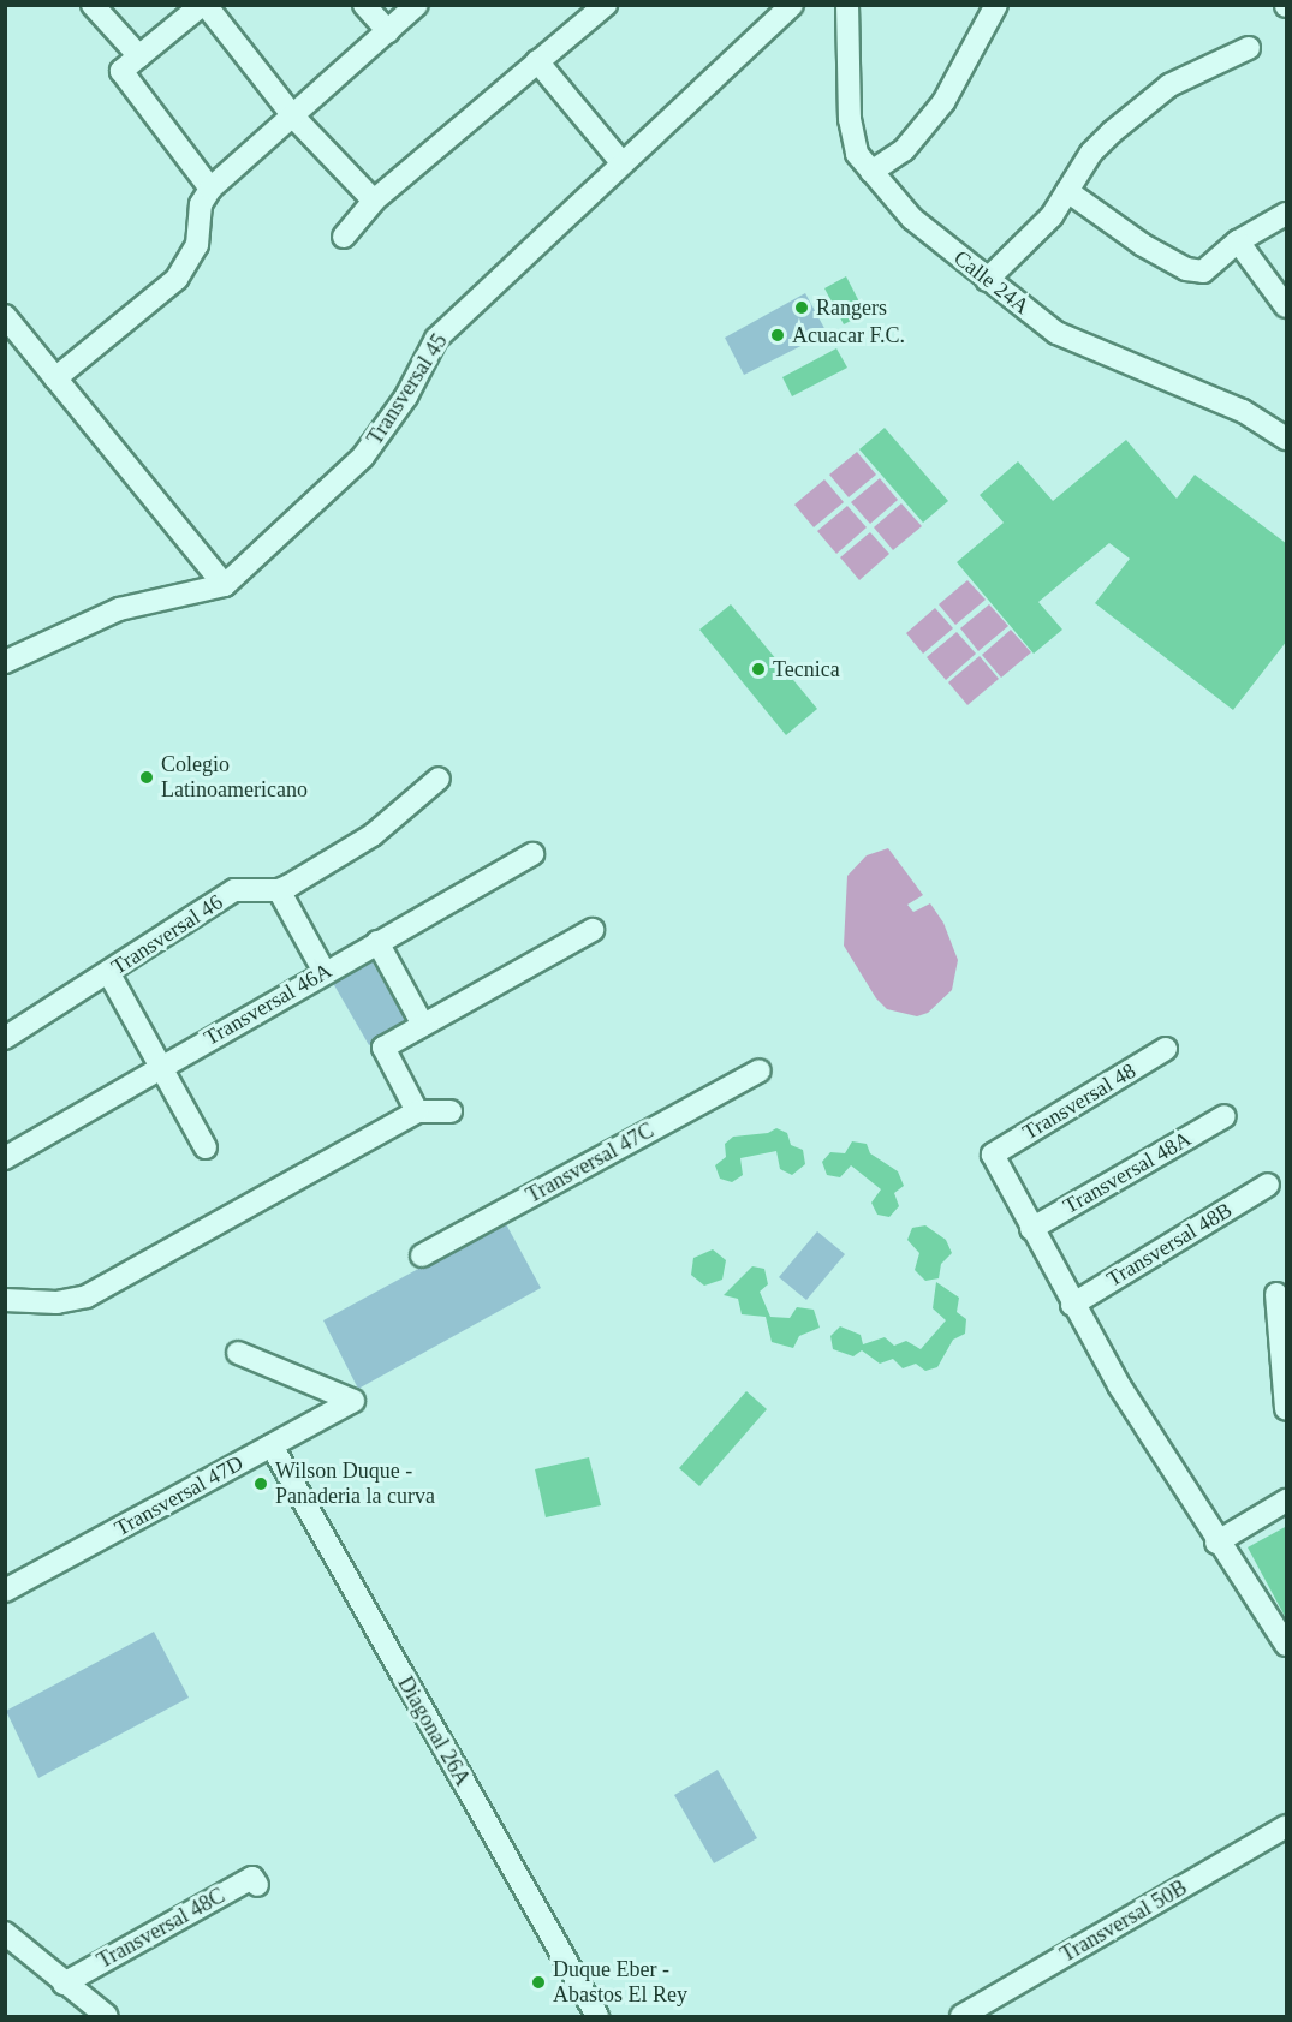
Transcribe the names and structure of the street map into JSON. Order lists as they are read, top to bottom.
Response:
{
  "streets": {
    "street": [
      "Calle 24A",
      "Transversal 45",
      "Transversal 46",
      "Transversal 46A",
      "Transversal 48",
      "Transversal 47C",
      "Transversal 48A",
      "Transversal 48B",
      "Transversal 47D",
      "Diagonal 26A",
      "Transversal 50B",
      "Transversal 48C"
    ]
  },
  "crossings": [
    ["Transversal 48", "Transversal 48A"],
    ["Transversal 47D", "Diagonal 26A"]
  ],
  "places": [
    "Rangers",
    "Acuacar F.C.",
    "Tecnica",
    "Colegio Latinoamericano",
    "Wilson Duque - Panaderia la curva",
    "Duque Eber - Abastos El Rey"
  ]
}
